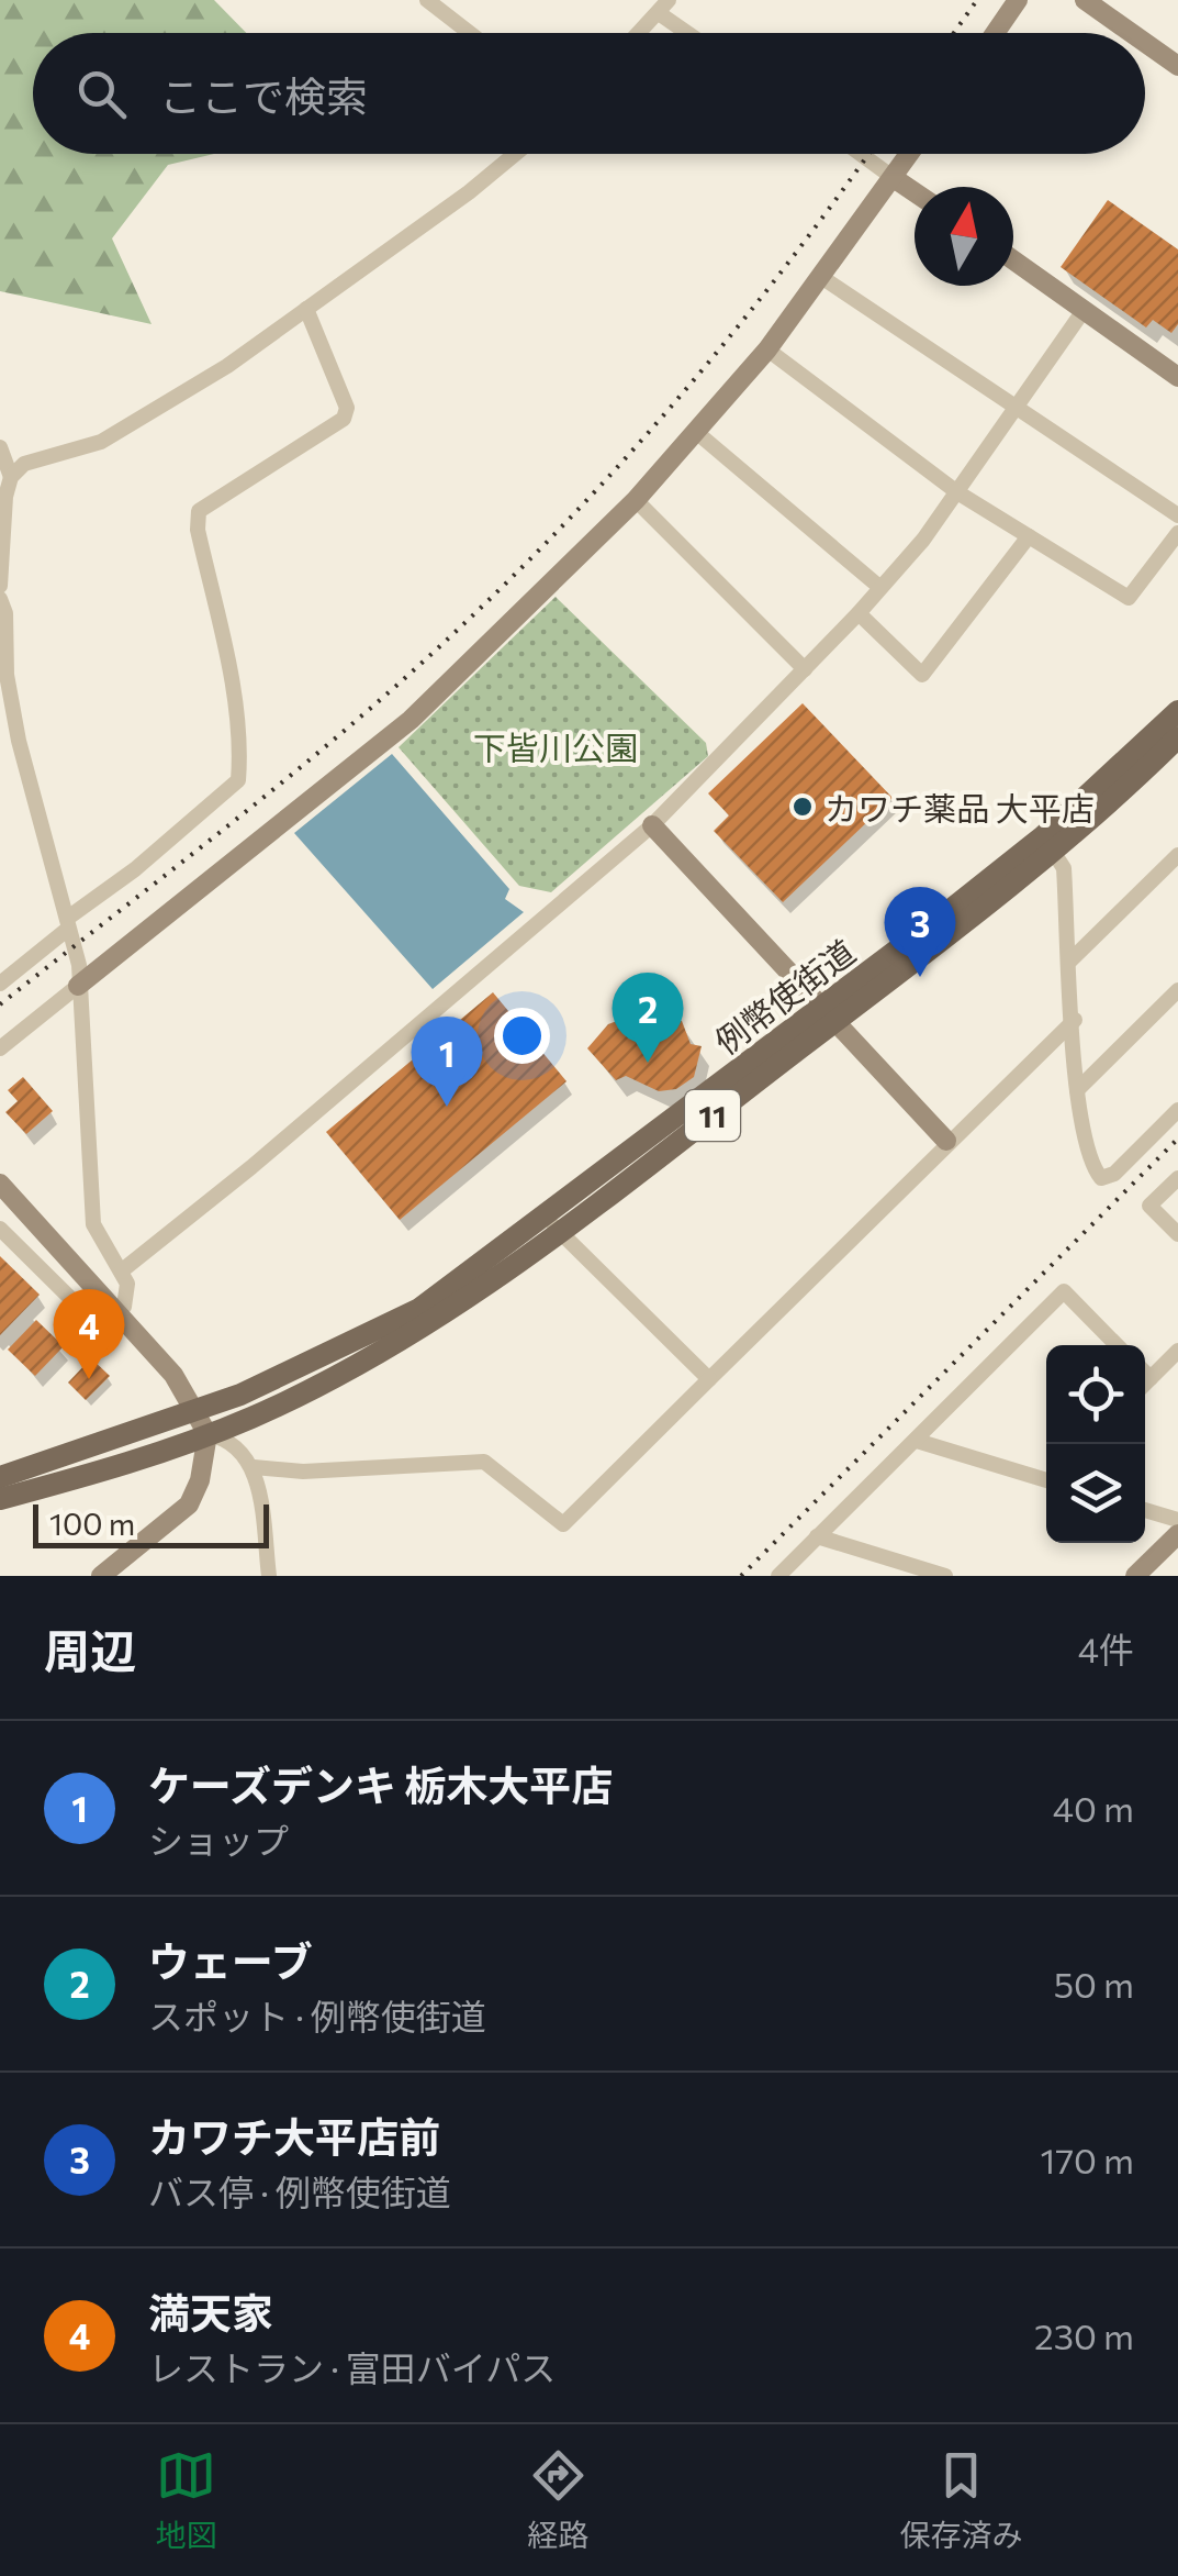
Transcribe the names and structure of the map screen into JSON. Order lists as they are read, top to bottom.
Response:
{
  "streets": {
    "main road": ["例幣使街道", "11"]
  },
  "crossings": [
    ["例幣使街道", "11"]
  ],
  "parks": ["下皆川公園"],
  "places": ["カワチ薬品 大平店"],
  "scale_bar": "100 m",
  "north": "top",
  "page": {
    "search": "ここで検索",
    "pins": [
      "3",
      "2",
      "1",
      "4"
    ],
    "scale": "100 m",
    "heading": ["周辺", "4件"],
    "list": [
      {
        "mark": "1",
        "name": "ケーズデンキ 栃木大平店",
        "note": "ショップ",
        "value": "40 m"
      },
      {
        "mark": "2",
        "name": "ウェーブ",
        "note": "スポット · 例幣使街道",
        "value": "50 m"
      },
      {
        "mark": "3",
        "name": "カワチ大平店前",
        "note": "バス停 · 例幣使街道",
        "value": "170 m"
      },
      {
        "mark": "4",
        "name": "満天家",
        "note": "レストラン · 富田バイパス",
        "value": "230 m"
      }
    ],
    "nav": ["地図", "経路", "保存済み"]
  }
}
